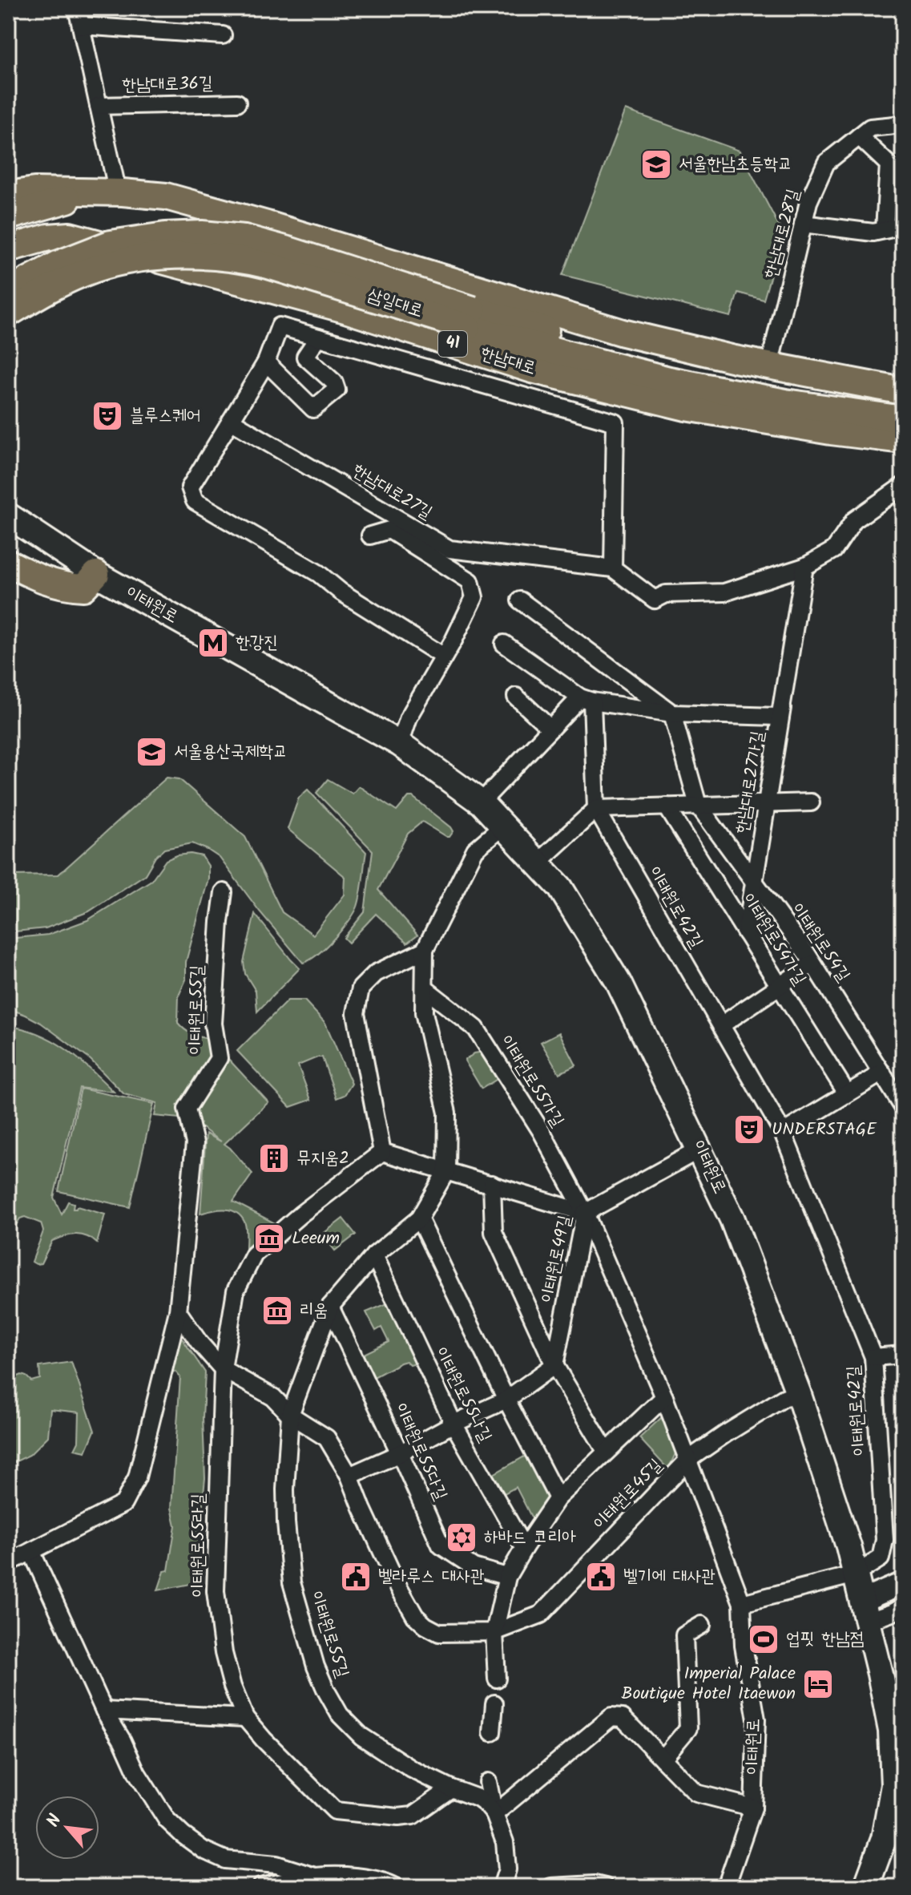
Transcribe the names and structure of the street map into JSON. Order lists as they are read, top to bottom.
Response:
{
  "streets": {
    "main road": [
      "삼일대로",
      "41",
      "한남대로",
      "이태원로"
    ],
    "street": [
      "한남대로36길",
      "한남대로28길",
      "한남대로27길",
      "한남대로27가길",
      "이태원로42길",
      "이태원로54가길",
      "이태원로54길",
      "이태원로55길",
      "이태원로55가길",
      "이태원로49길",
      "이태원로55나길",
      "이태원로55다길",
      "이태원로45길",
      "이태원로55라길"
    ]
  },
  "crossings": [
    ["이태원로", "이태원로42길"],
    ["이태원로", "이태원로55길"],
    ["이태원로", "이태원로55가길"],
    ["이태원로", "이태원로49길"],
    ["이태원로", "이태원로45길"],
    ["한남대로27가길", "이태원로54가길"],
    ["한남대로27가길", "이태원로54길"],
    ["이태원로55길", "이태원로55가길"],
    ["이태원로55길", "이태원로55나길"],
    ["이태원로55길", "이태원로55다길"],
    ["이태원로55길", "이태원로45길"],
    ["이태원로55길", "이태원로55라길"],
    ["이태원로55가길", "이태원로49길"],
    ["이태원로55가길", "이태원로45길"]
  ],
  "places": {
    "school or university": ["서울한남초등학교", "서울용산국제학교"],
    "theatre": ["블루스퀘어", "UNDERSTAGE"],
    "metro station": ["한강진"],
    "building": ["뮤지움2"],
    "museum": ["Leeum", "리움"],
    "synagogue": ["하바드 코리아"],
    "public building": ["벨라루스 대사관", "벨기에 대사관"],
    "sports": ["업핏 한남점"],
    "hotel": ["Imperial Palace Boutique Hotel Itaewon"]
  },
  "north": "top left"
}
